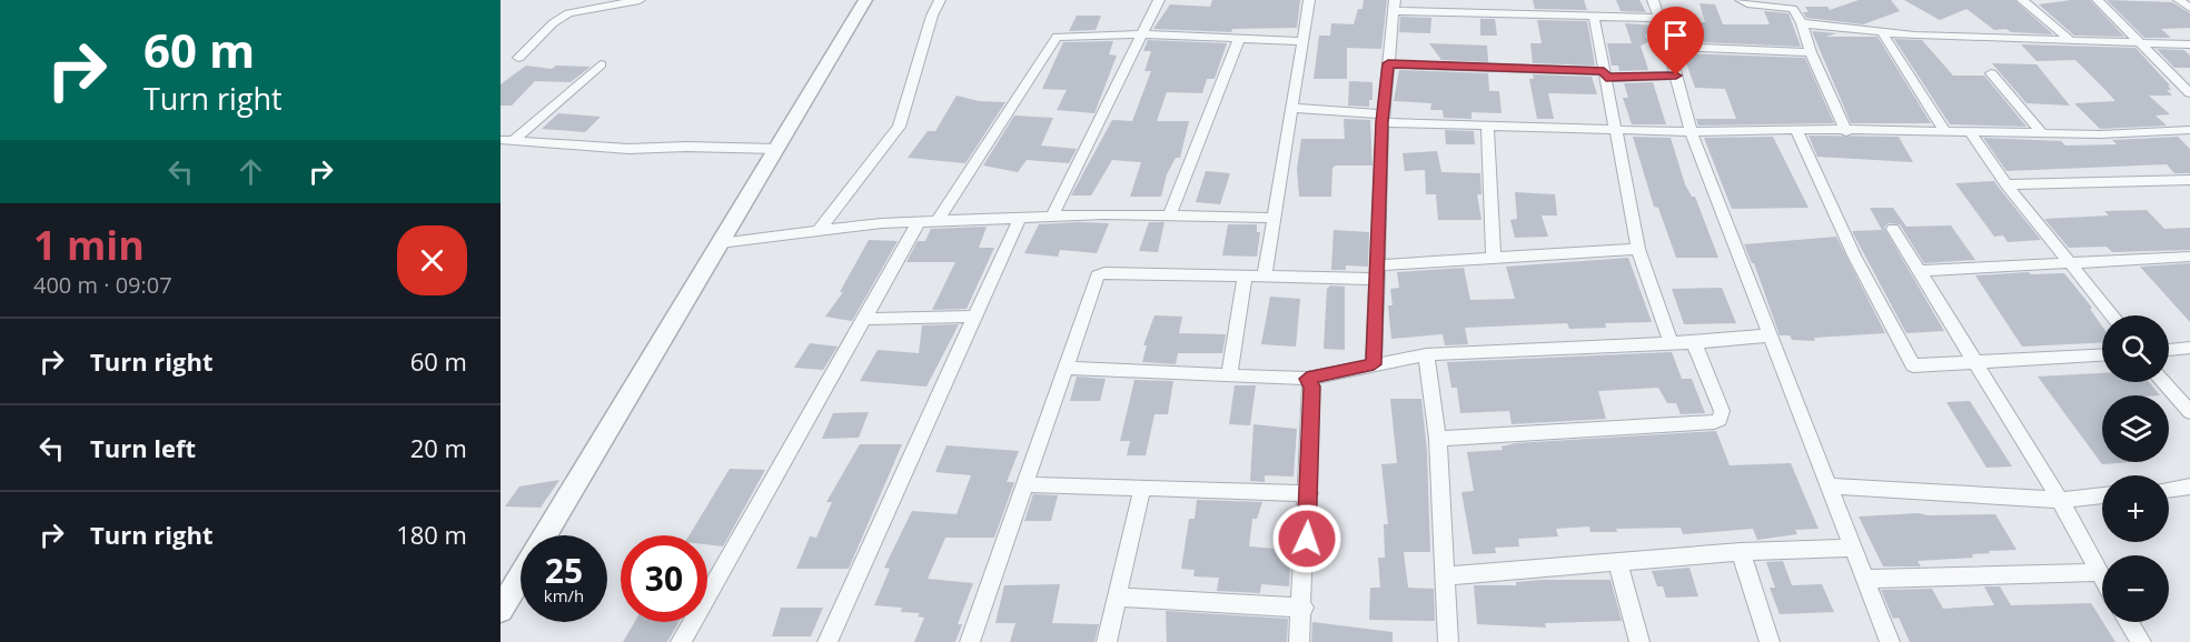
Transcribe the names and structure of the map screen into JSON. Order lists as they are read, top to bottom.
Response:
{
  "page": {
    "turn": ["60 m", "Turn right"],
    "heading": ["1 min", "400 m · 09:07"],
    "map_buttons": ["+", "−"],
    "list": [
      {
        "name": "Turn right",
        "value": "60 m"
      },
      {
        "name": "Turn left",
        "value": "20 m"
      },
      {
        "name": "Turn right",
        "value": "180 m"
      }
    ],
    "speed": "25 km/h",
    "limit": "30"
  }
}
